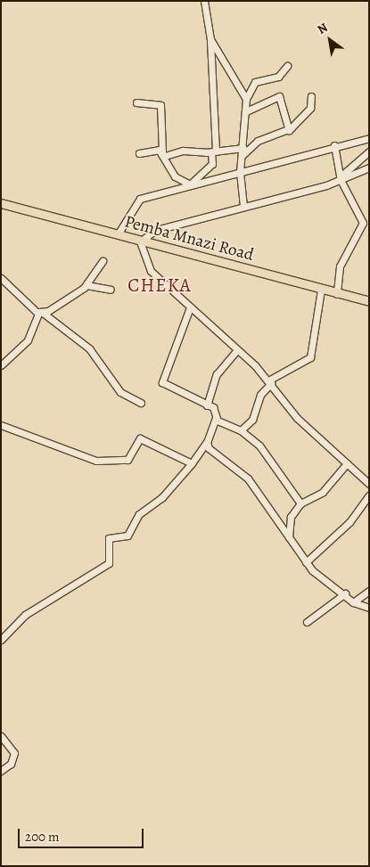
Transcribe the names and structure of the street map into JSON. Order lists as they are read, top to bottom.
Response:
{
  "streets": {
    "main road": ["Pemba Mnazi Road"]
  },
  "districts": ["CHEKA"],
  "scale_bar": "200 m",
  "north": "top left"
}
